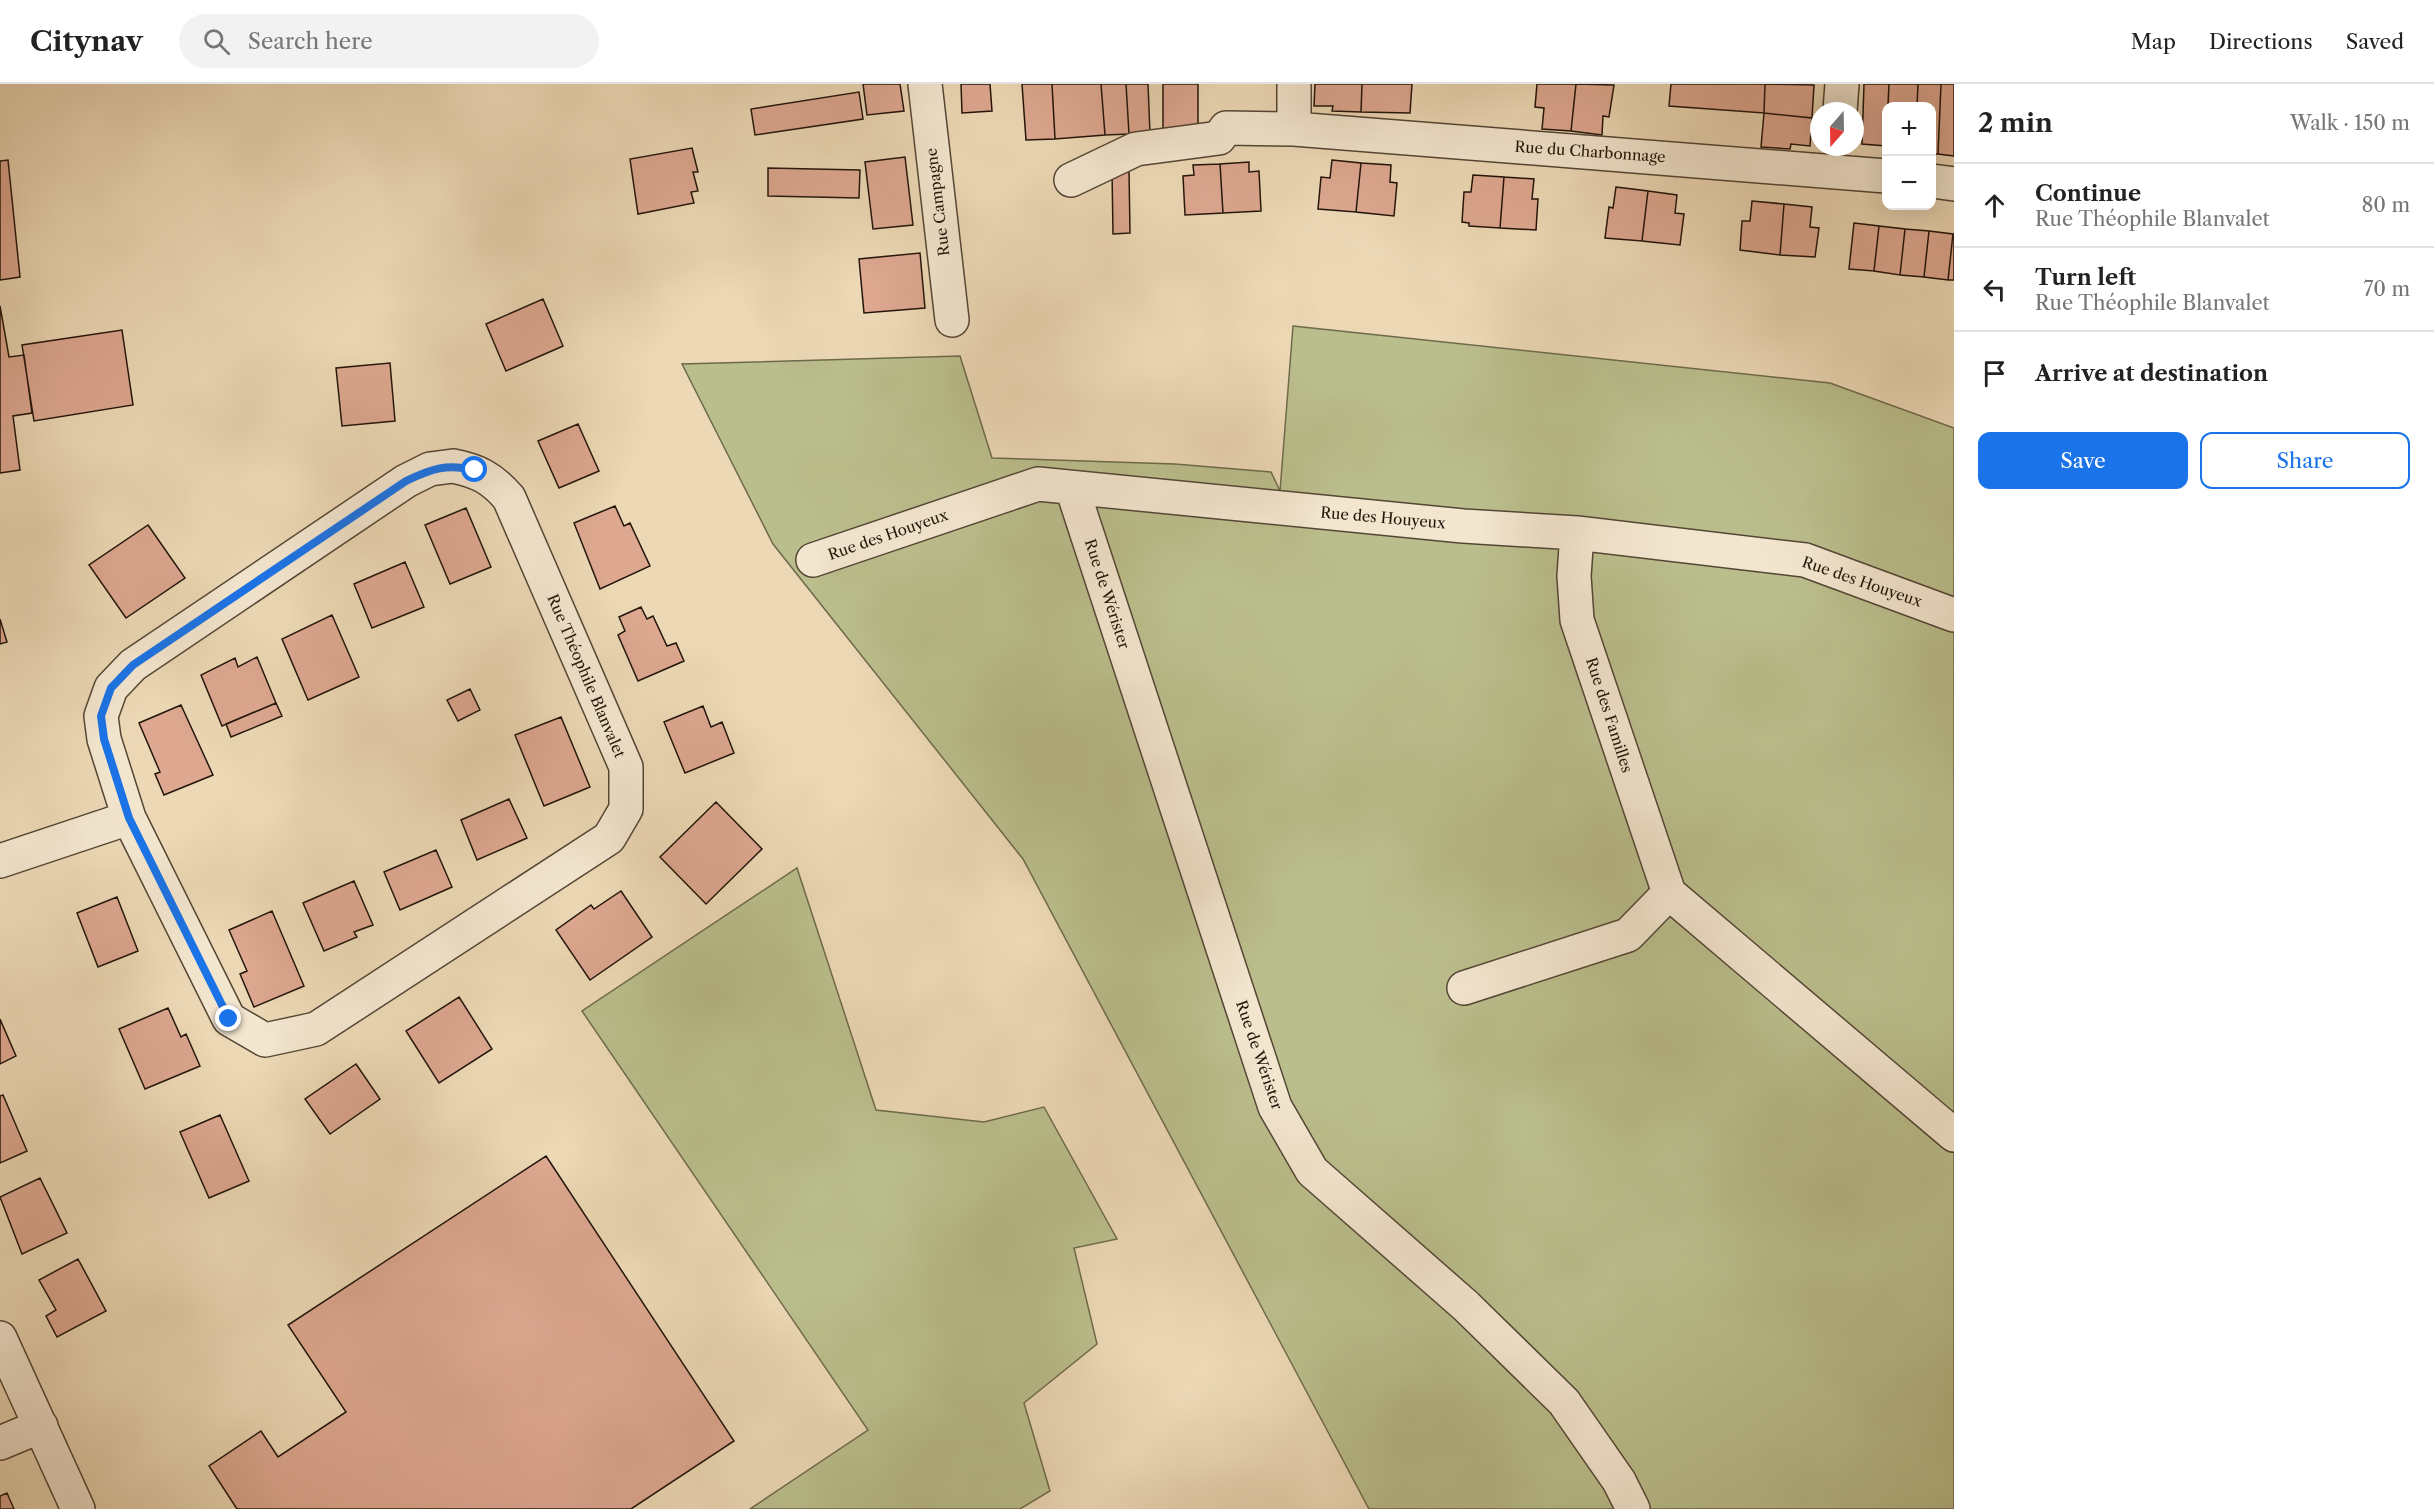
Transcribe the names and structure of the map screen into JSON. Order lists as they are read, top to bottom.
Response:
{
  "streets": {
    "street": [
      "Rue du Charbonnage",
      "Rue Campagne",
      "Rue des Houyeux",
      "Rue de Wérister",
      "Rue Théophile Blanvalet",
      "Rue des Familles"
    ]
  },
  "crossings": [
    ["Rue des Houyeux", "Rue de Wérister"],
    ["Rue des Houyeux", "Rue des Familles"]
  ],
  "north": "bottom",
  "page": {
    "header": "Citynav",
    "search": "Search here",
    "nav": ["Map", "Directions", "Saved"],
    "heading": ["2 min", "Walk · 150 m"],
    "map_buttons": ["+", "−"],
    "list": [
      ["Continue", "Rue Théophile Blanvalet", "80 m"],
      ["Turn left", "Rue Théophile Blanvalet", "70 m"],
      "Arrive at destination"
    ],
    "buttons": ["Save", "Share"]
  }
}
